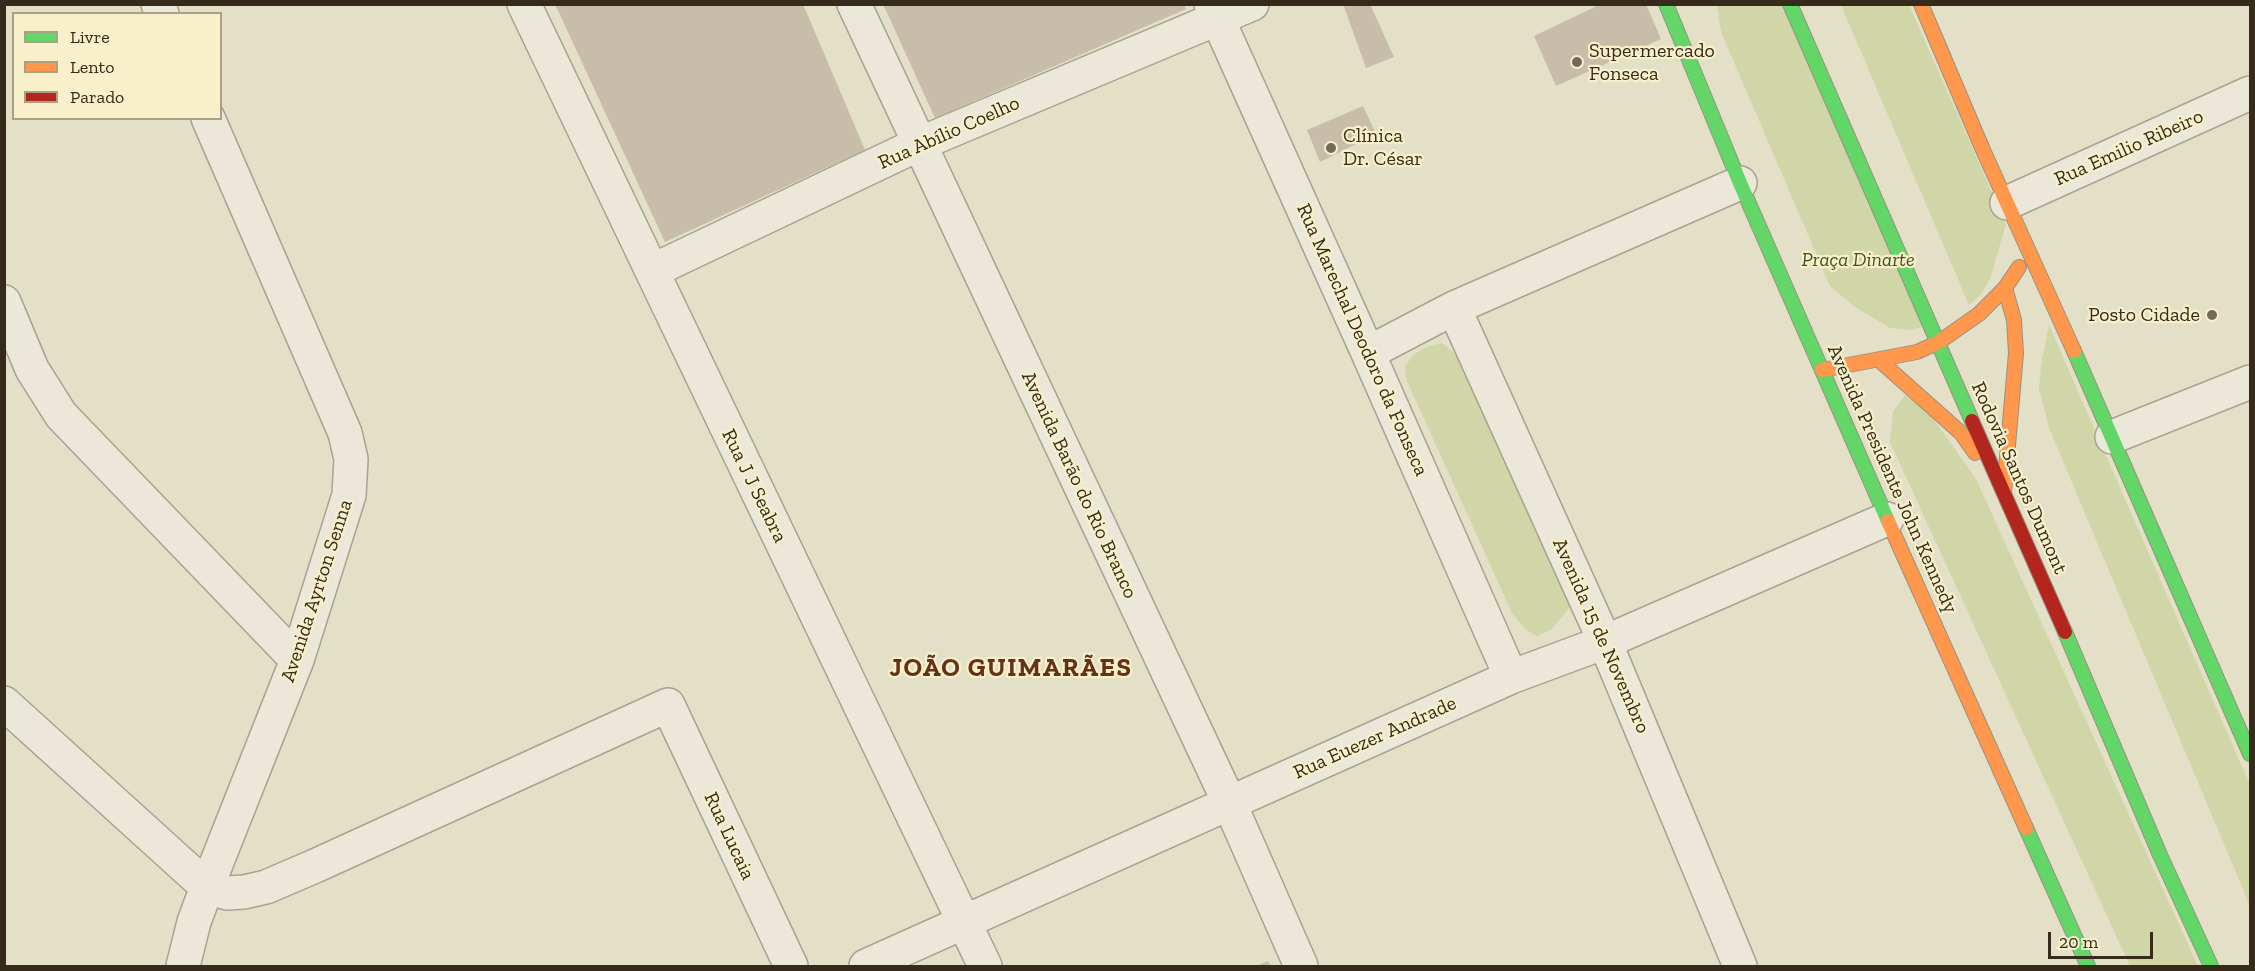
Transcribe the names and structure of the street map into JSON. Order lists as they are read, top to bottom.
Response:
{
  "streets": {
    "main road": ["Rodovia Santos Dumont", "Avenida Presidente John Kennedy"],
    "street": [
      "Rua Abílio Coelho",
      "Rua Emilio Ribeiro",
      "Rua Marechal Deodoro da Fonseca",
      "Avenida Barão do Rio Branco",
      "Rua J J Seabra",
      "Avenida Ayrton Senna",
      "Avenida 15 de Novembro",
      "Rua Euezer Andrade",
      "Rua Lucaia"
    ]
  },
  "crossings": [
    ["Rua Abílio Coelho", "Rua Marechal Deodoro da Fonseca"],
    ["Rua Abílio Coelho", "Avenida Barão do Rio Branco"],
    ["Rua Abílio Coelho", "Rua J J Seabra"],
    ["Rua Marechal Deodoro da Fonseca", "Rua Euezer Andrade"],
    ["Avenida Presidente John Kennedy", "Rua Euezer Andrade"],
    ["Avenida Barão do Rio Branco", "Rua Euezer Andrade"],
    ["Rua J J Seabra", "Rua Euezer Andrade"],
    ["Avenida Ayrton Senna", "Rua Lucaia"],
    ["Avenida 15 de Novembro", "Rua Euezer Andrade"]
  ],
  "districts": ["JOÃO GUIMARÃES"],
  "parks": ["Praça Dinarte"],
  "places": ["Supermercado Fonseca", "Clínica Dr. César", "Posto Cidade"],
  "legend": ["Livre", "Lento", "Parado"],
  "scale_bar": "20 m"
}
